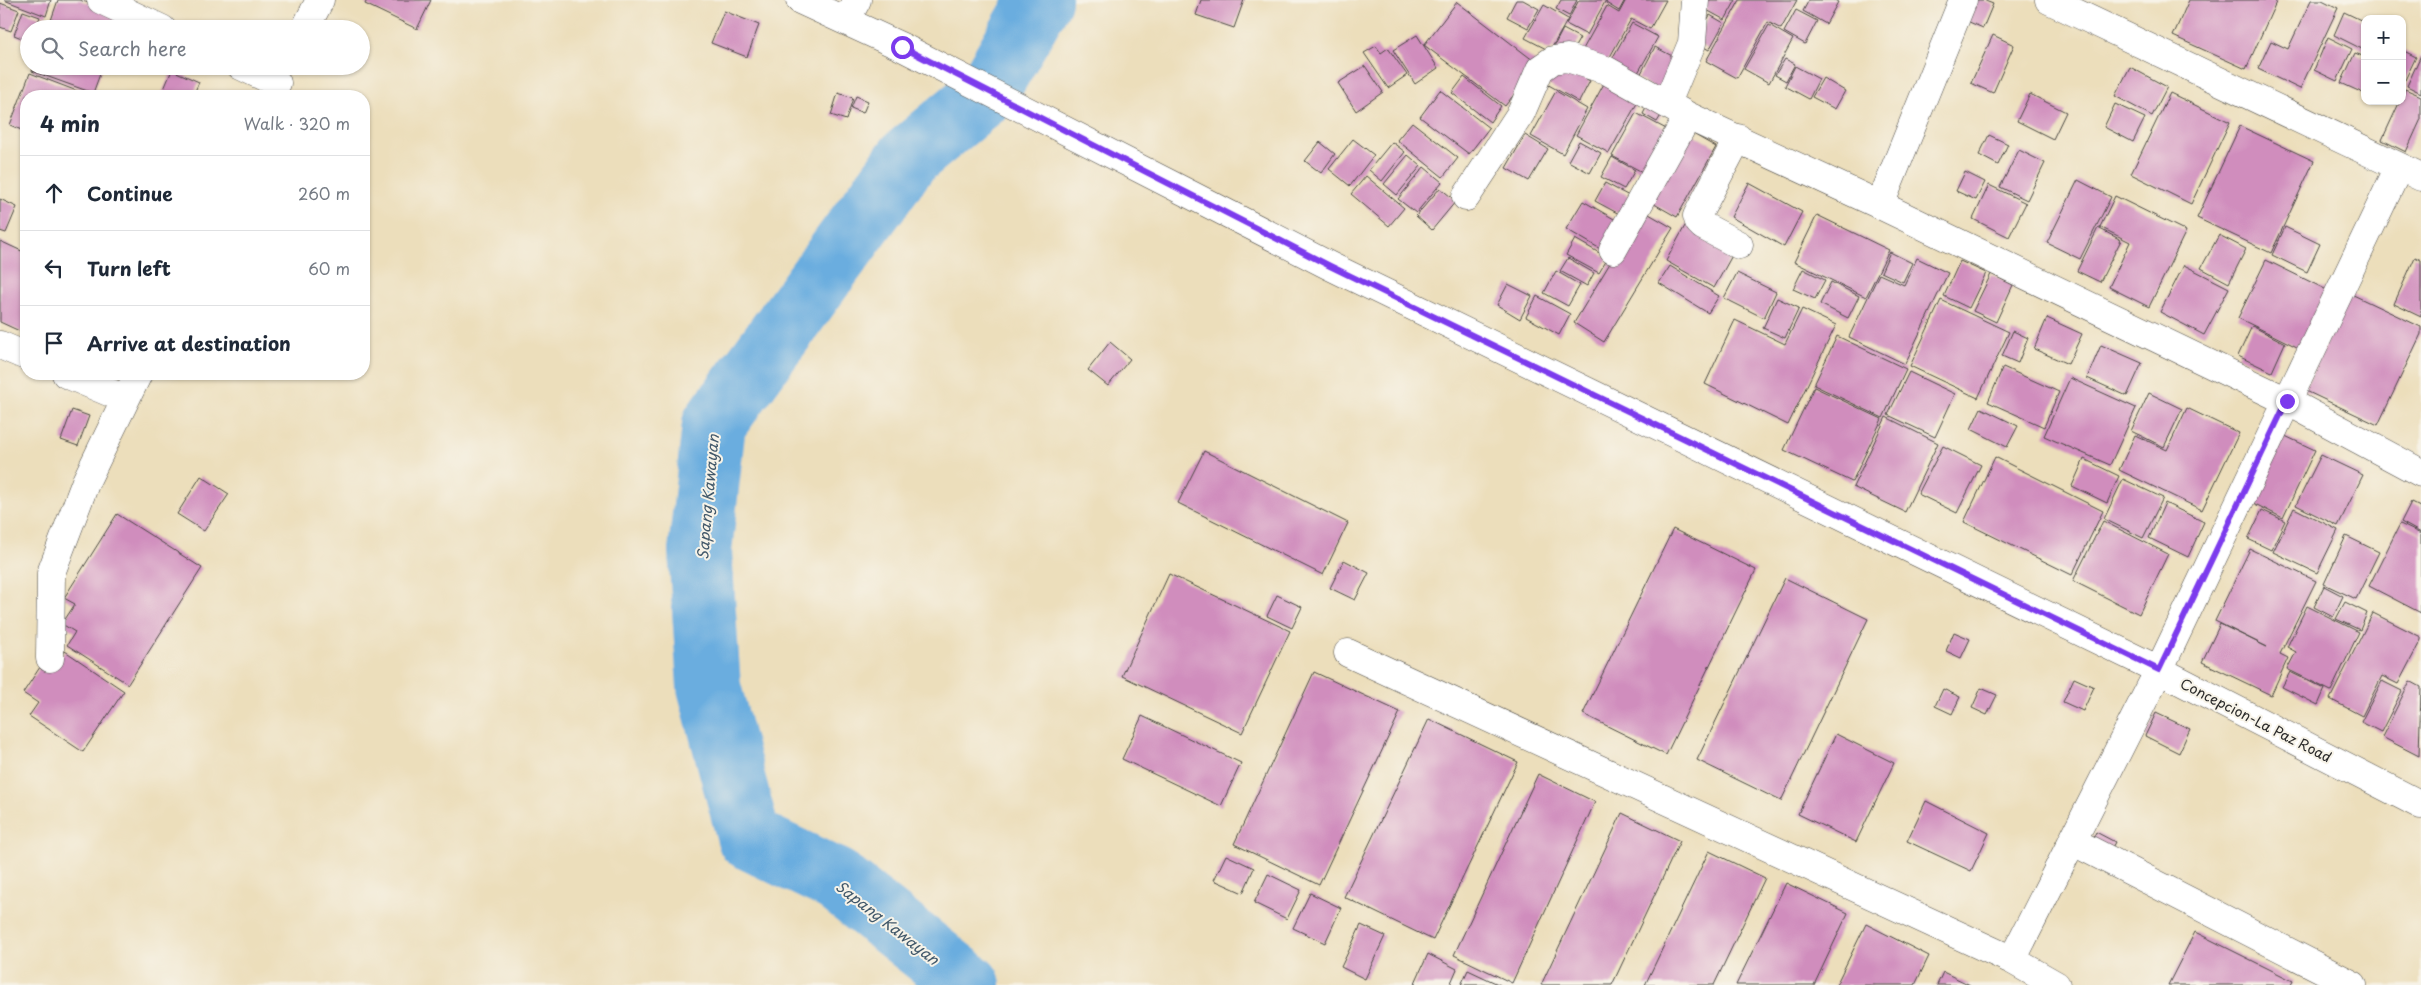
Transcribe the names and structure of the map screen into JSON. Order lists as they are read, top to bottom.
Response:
{
  "streets": {
    "street": ["Concepcion-La Paz Road"]
  },
  "water": ["Sapang Kawayan"],
  "page": {
    "map_buttons": ["+", "−"],
    "search": "Search here",
    "heading": ["4 min", "Walk · 320 m"],
    "list": [
      ["Continue", "260 m"],
      ["Turn left", "60 m"],
      "Arrive at destination"
    ]
  }
}
